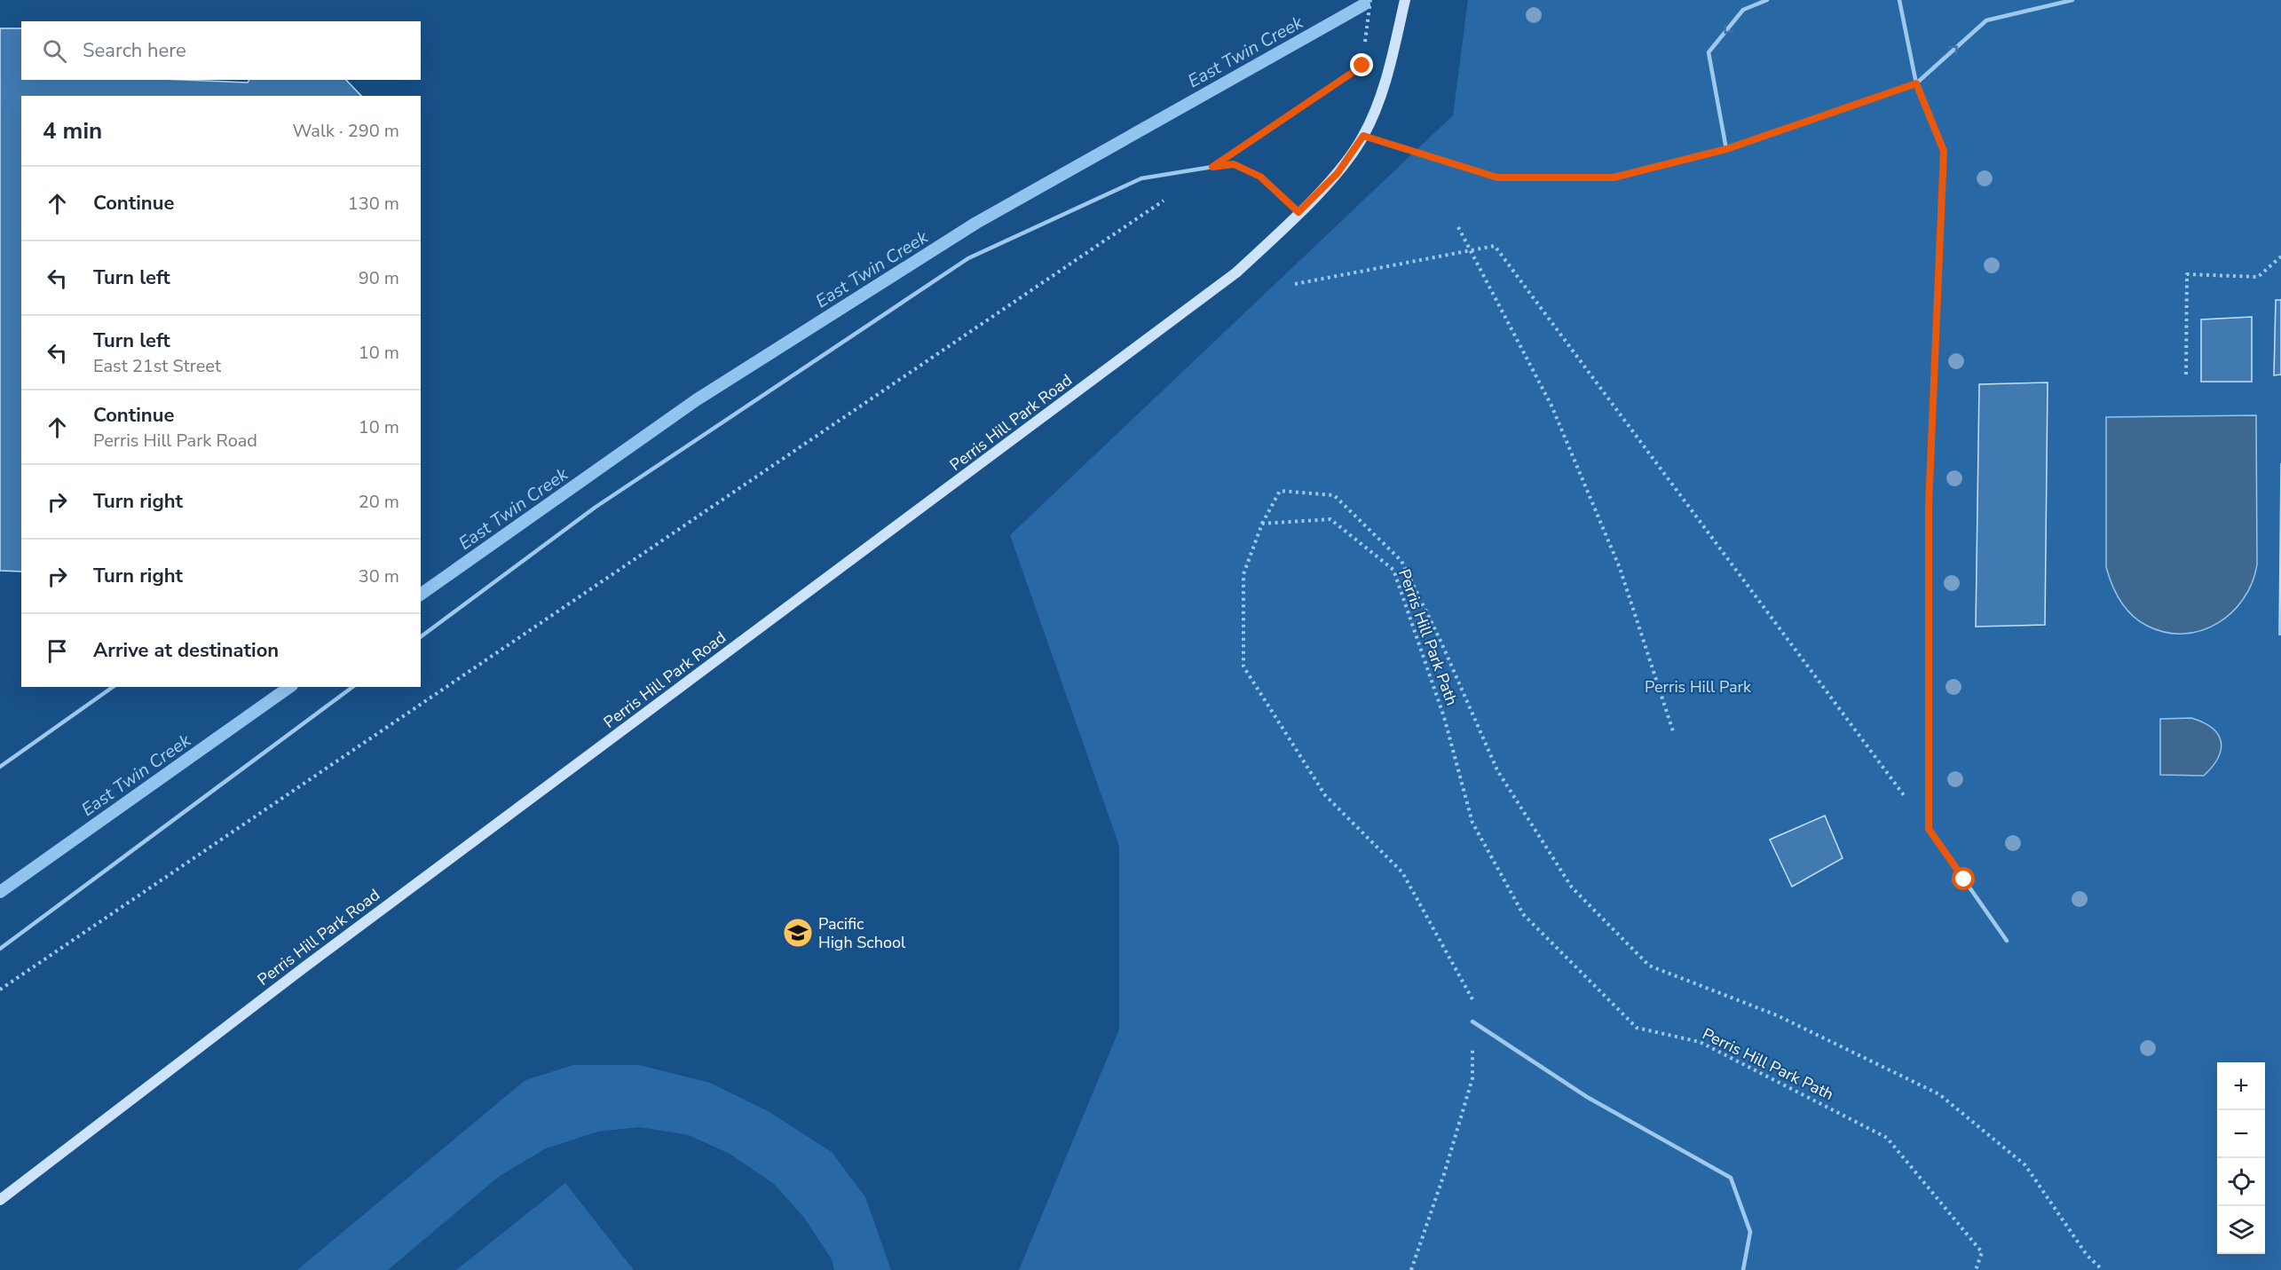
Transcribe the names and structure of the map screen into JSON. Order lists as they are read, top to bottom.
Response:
{
  "streets": {
    "street": ["Perris Hill Park Road"],
    "path": ["Perris Hill Park Path"]
  },
  "water": ["East Twin Creek"],
  "parks": ["Perris Hill Park"],
  "places": {
    "school or university": ["Pacific High School"]
  },
  "page": {
    "search": "Search here",
    "heading": ["4 min", "Walk · 290 m"],
    "list": [
      ["Continue", "130 m"],
      ["Turn left", "90 m"],
      ["Turn left", "East 21st Street", "10 m"],
      ["Continue", "Perris Hill Park Road", "10 m"],
      ["Turn right", "20 m"],
      ["Turn right", "30 m"],
      "Arrive at destination"
    ],
    "map_buttons": ["+", "−"]
  }
}
